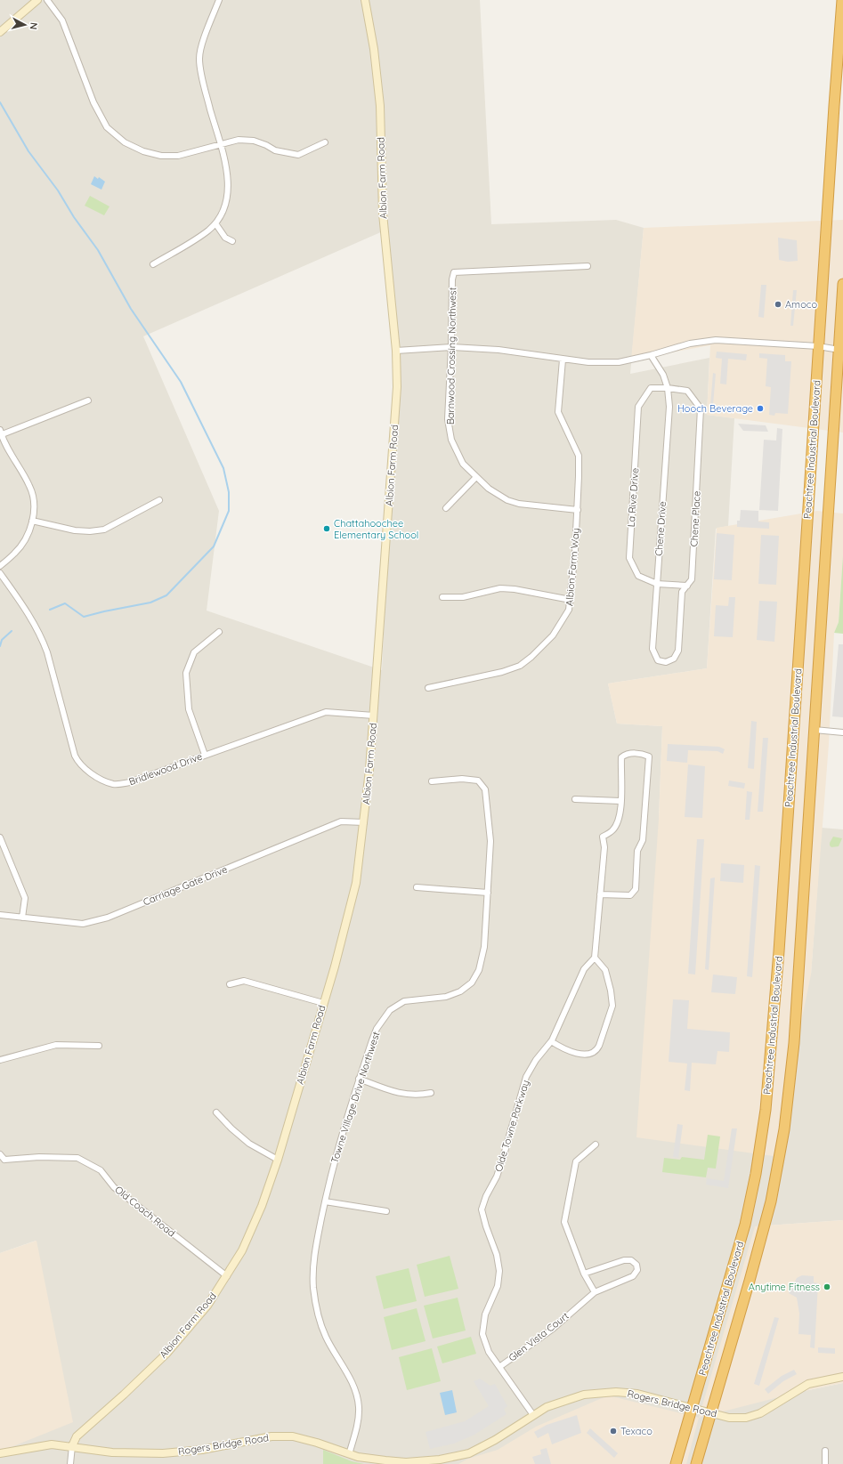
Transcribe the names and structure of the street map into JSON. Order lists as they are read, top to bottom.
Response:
{
  "streets": {
    "highway": ["Peachtree Industrial Boulevard"],
    "street": [
      "Albion Farm Road",
      "Barnwood Crossing Northwest",
      "La Rive Drive",
      "Chene Place",
      "Chene Drive",
      "Albion Farm Way",
      "Bridlewood Drive",
      "Carriage Gate Drive",
      "Towne Village Drive Northwest",
      "Olde Towne Parkway",
      "Old Coach Road",
      "Glen Vista Court",
      "Rogers Bridge Road"
    ]
  },
  "crossings": [
    ["Albion Farm Road", "Bridlewood Drive"],
    ["Albion Farm Road", "Carriage Gate Drive"],
    ["Albion Farm Road", "Old Coach Road"],
    ["Albion Farm Road", "Rogers Bridge Road"],
    ["Barnwood Crossing Northwest", "Albion Farm Way"],
    ["Peachtree Industrial Boulevard", "Rogers Bridge Road"],
    ["La Rive Drive", "Chene Place"],
    ["La Rive Drive", "Chene Drive"],
    ["Chene Place", "Chene Drive"],
    ["Towne Village Drive Northwest", "Rogers Bridge Road"],
    ["Olde Towne Parkway", "Glen Vista Court"],
    ["Olde Towne Parkway", "Rogers Bridge Road"]
  ],
  "places": [
    "Amoco",
    "Hooch Beverage",
    "Chattahoochee Elementary School",
    "Anytime Fitness",
    "Texaco"
  ],
  "north": "right"
}
